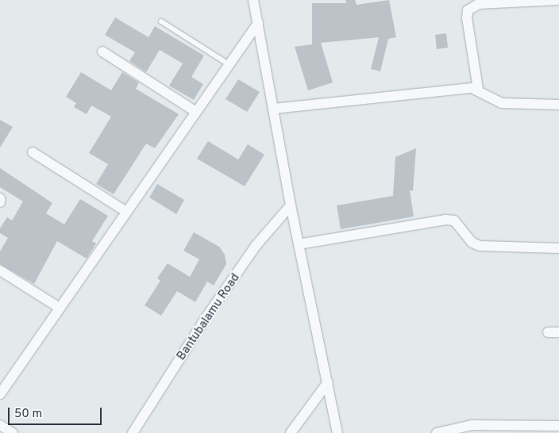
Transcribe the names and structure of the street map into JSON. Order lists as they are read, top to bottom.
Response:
{
  "streets": {
    "street": ["Bantubalamu Road"]
  },
  "scale_bar": "50 m"
}
